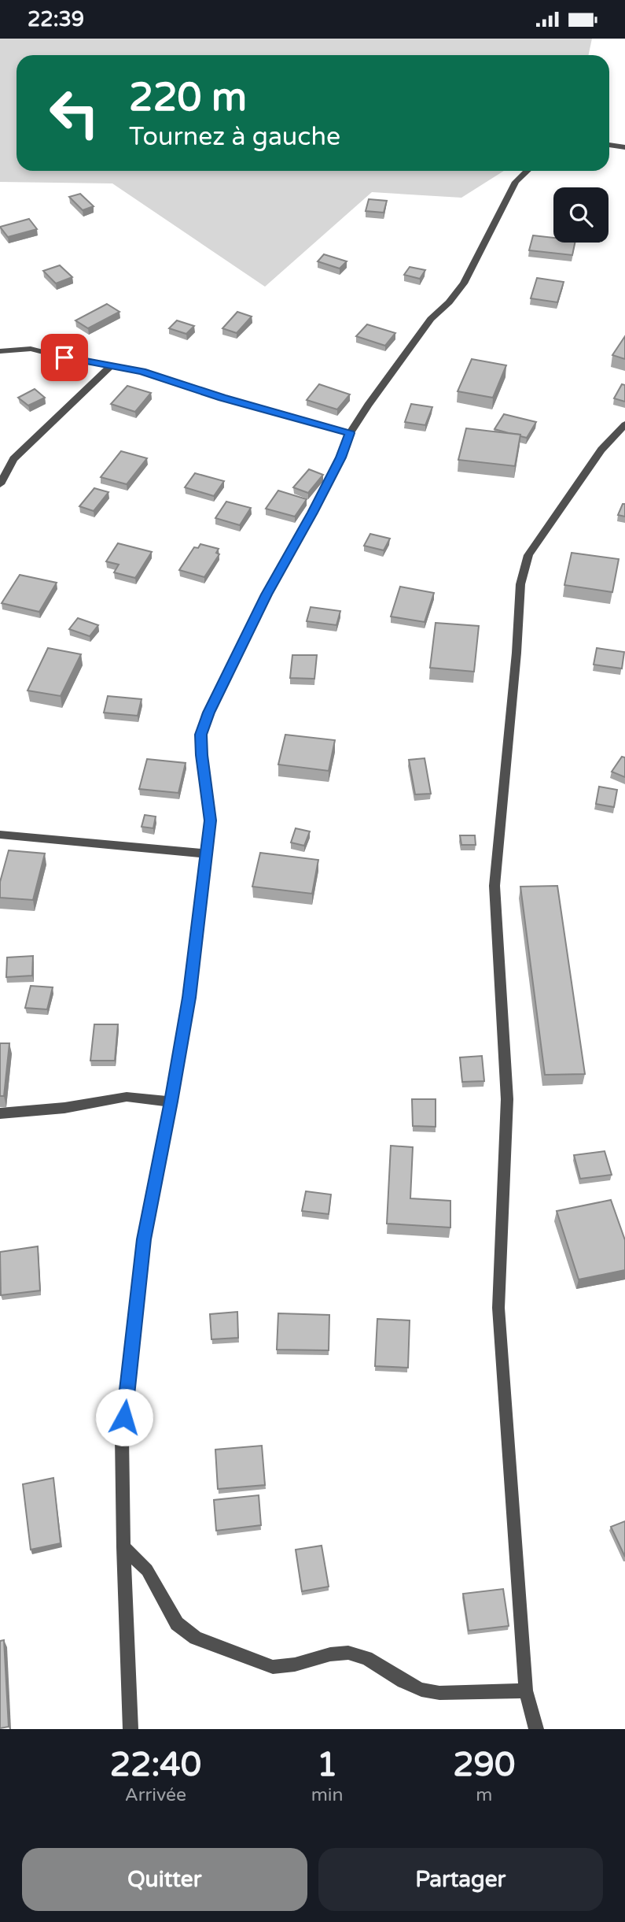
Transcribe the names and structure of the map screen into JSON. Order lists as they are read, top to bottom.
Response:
{
  "page": {
    "status": "22:39",
    "turn": ["220 m", "Tournez à gauche"],
    "eta": [
      "22:40",
      "Arrivée",
      "1",
      "min",
      "290",
      "m"
    ],
    "buttons": ["Quitter", "Partager"]
  }
}
